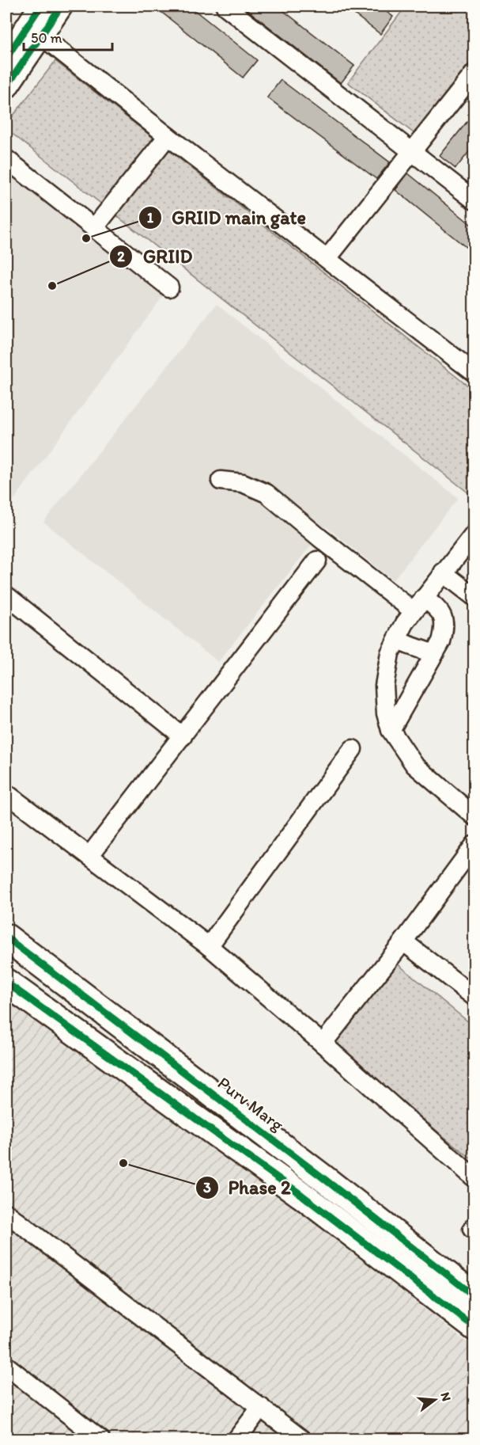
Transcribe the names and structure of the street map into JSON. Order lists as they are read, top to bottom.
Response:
{
  "streets": {
    "highway": ["Purv Marg"]
  },
  "places": ["GRIID main gate", "GRIID", "Phase 2"],
  "scale_bar": "50 m",
  "north": "right"
}
